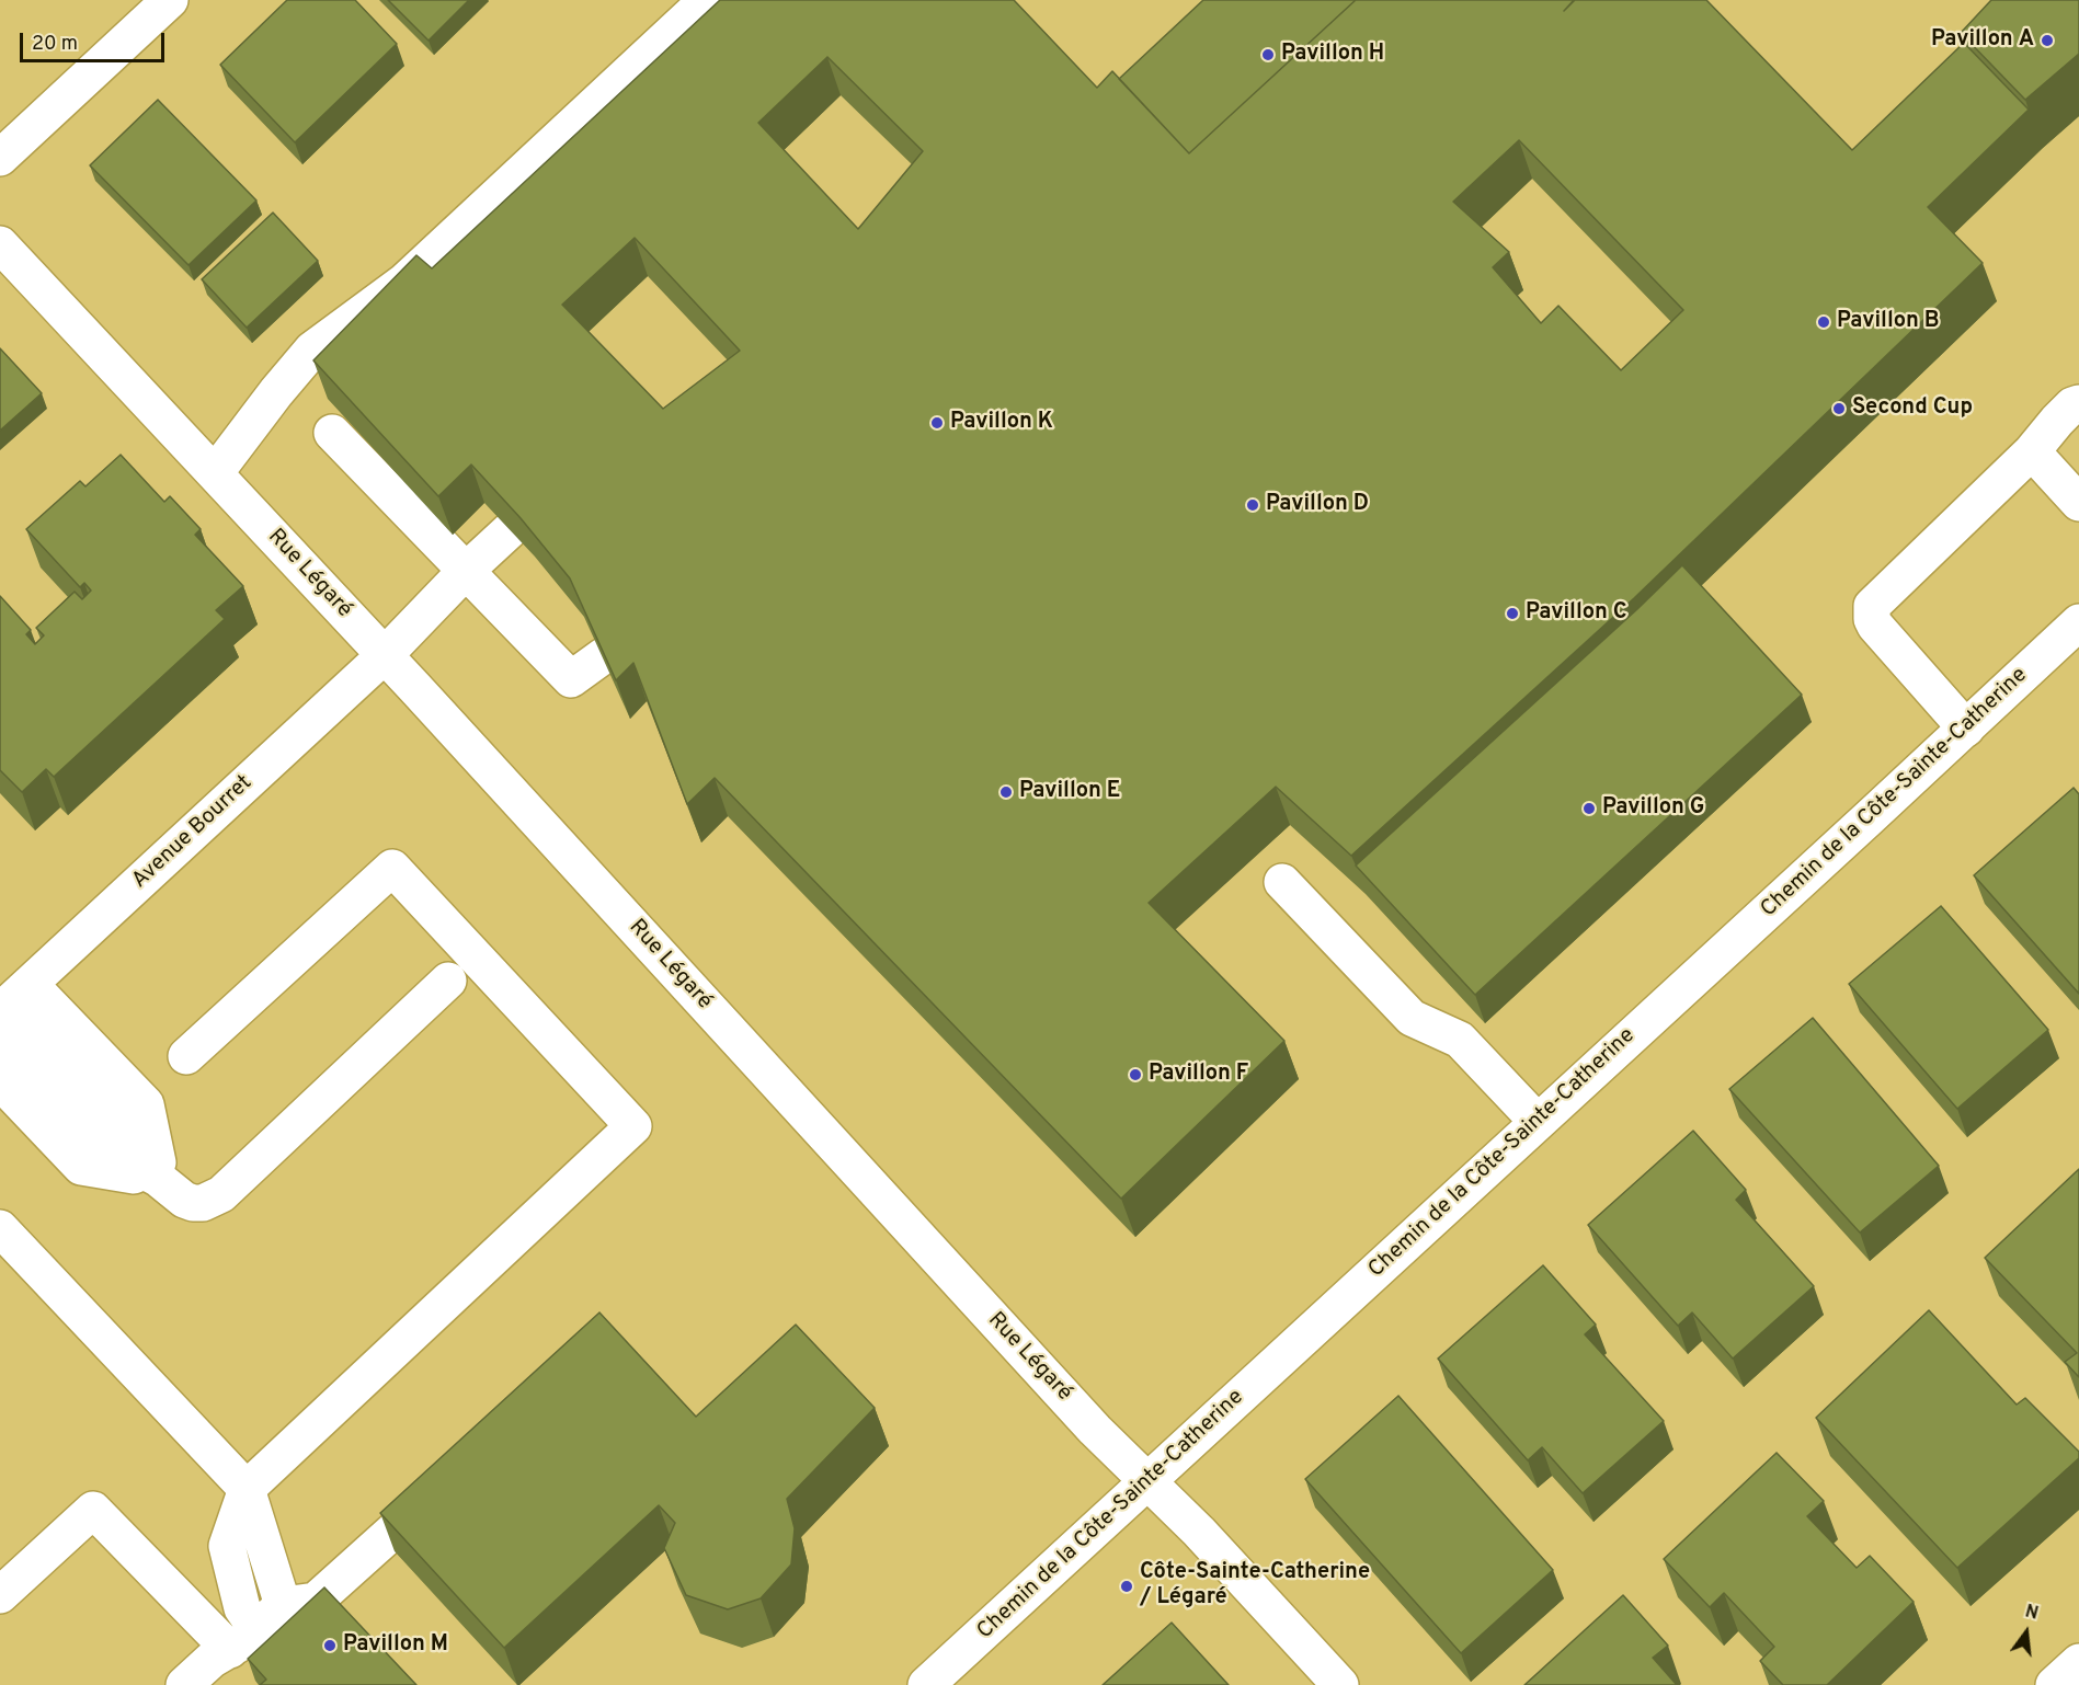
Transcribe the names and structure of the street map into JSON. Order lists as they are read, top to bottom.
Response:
{
  "streets": {
    "street": ["Rue Légaré", "Chemin de la Côte-Sainte-Catherine", "Avenue Bourret"]
  },
  "crossings": [
    ["Rue Légaré", "Chemin de la Côte-Sainte-Catherine"],
    ["Rue Légaré", "Avenue Bourret"]
  ],
  "places": [
    "Pavillon A",
    "Pavillon H",
    "Pavillon B",
    "Second Cup",
    "Pavillon K",
    "Pavillon D",
    "Pavillon C",
    "Pavillon E",
    "Pavillon G",
    "Pavillon F",
    "Côte-Sainte-Catherine / Légaré",
    "Pavillon M"
  ],
  "scale_bar": "20 m",
  "north": "top"
}
